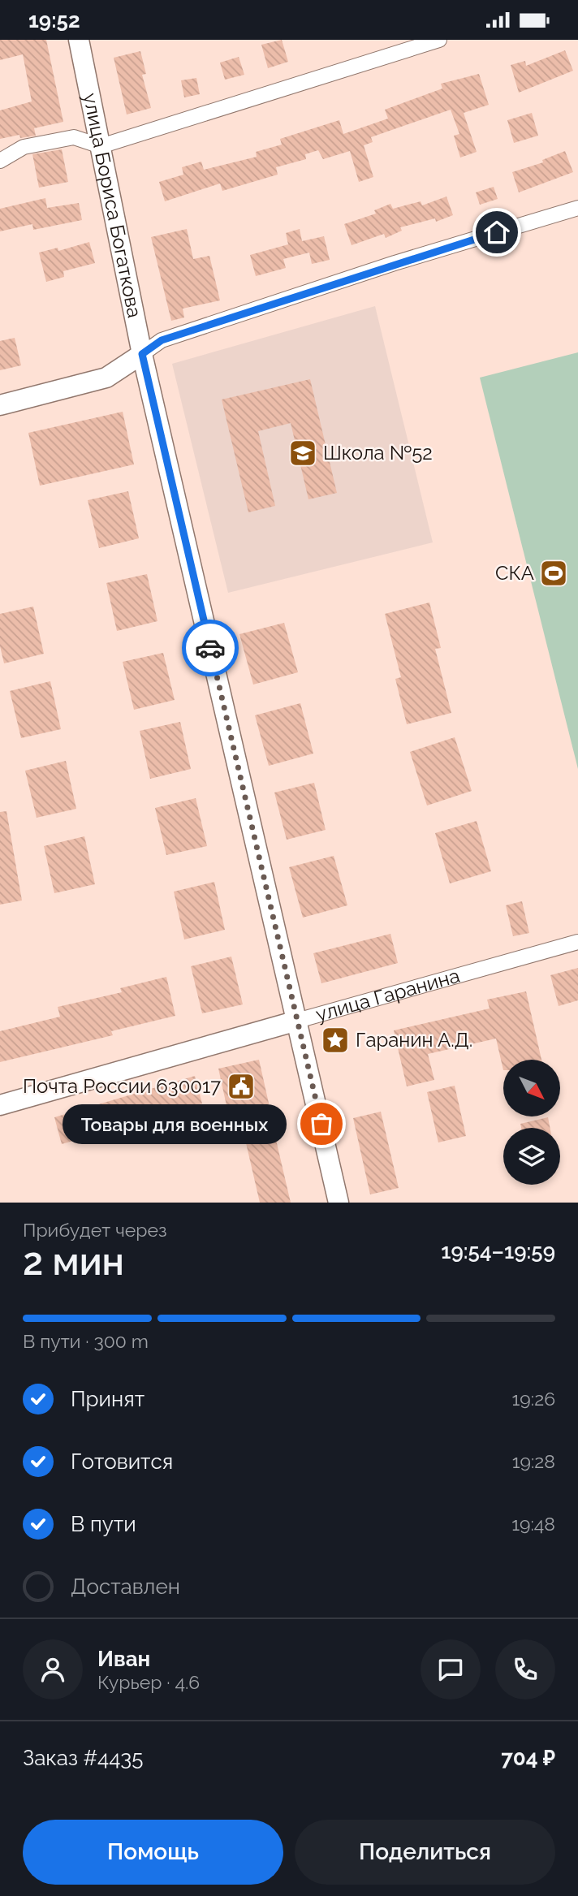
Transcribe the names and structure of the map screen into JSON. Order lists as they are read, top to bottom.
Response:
{
  "streets": {
    "main road": ["улица Бориса Богаткова", "улица Гаранина"]
  },
  "crossings": [
    ["улица Бориса Богаткова", "улица Гаранина"]
  ],
  "places": {
    "school or university": ["Школа №52"],
    "sports": ["СКА"],
    "place": ["Гаранин А.Д."],
    "public building": ["Почта России 630017"],
    "other": ["Товары для военных"]
  },
  "north": "bottom right",
  "page": {
    "status": "19:52",
    "bubble": "Товары для военных",
    "heading": ["2 мин", "Прибудет через", "19:54–19:59"],
    "panel": [
      "Иван",
      "Курьер · 4.6",
      "Заказ #4435",
      "704 ₽"
    ],
    "bar": "В пути · 300 m",
    "list": [
      ["Принят", "19:26"],
      ["Готовится", "19:28"],
      ["В пути", "19:48"],
      "Доставлен"
    ],
    "buttons": ["Помощь", "Поделиться"]
  }
}
